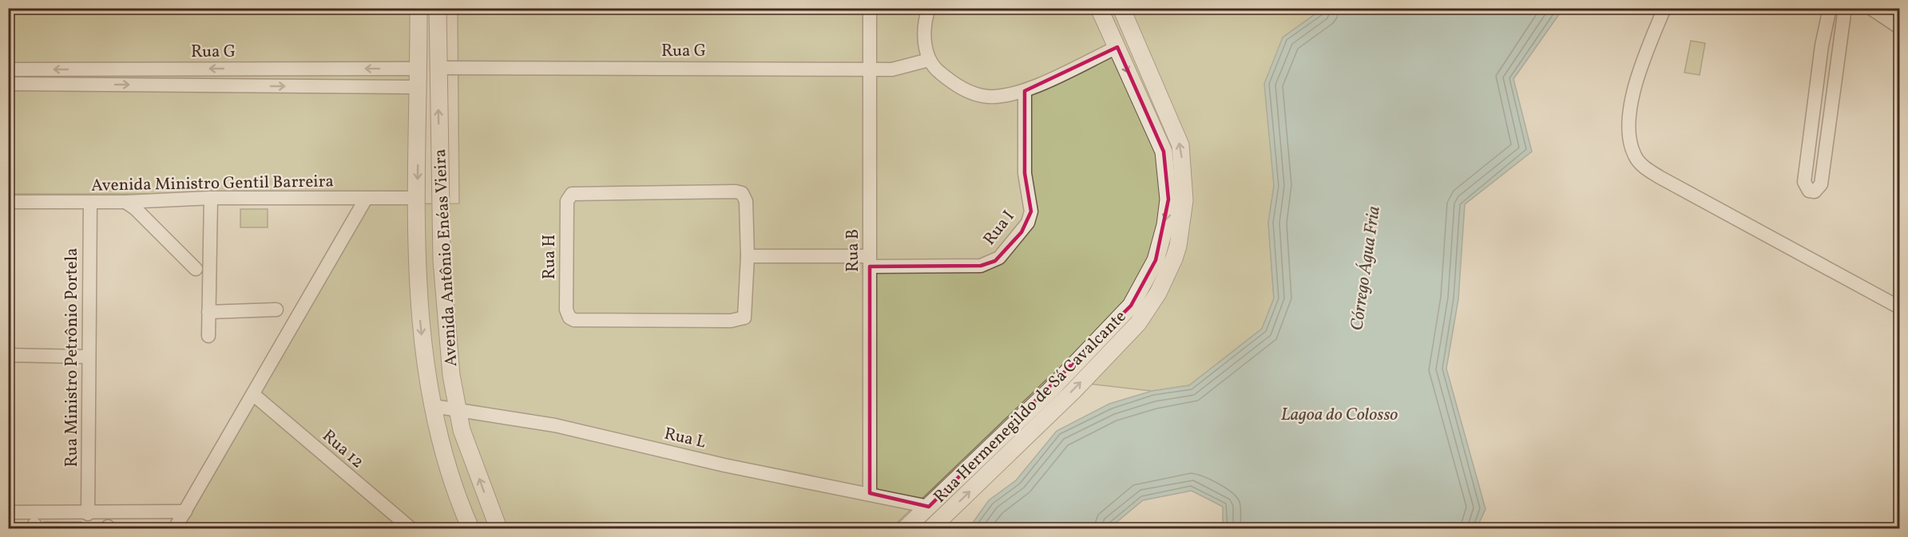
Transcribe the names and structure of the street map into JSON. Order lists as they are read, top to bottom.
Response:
{
  "streets": {
    "street": [
      "Rua G",
      "Avenida Ministro Gentil Barreira",
      "Rua I",
      "Rua B",
      "Rua H",
      "Avenida Antônio Enéas Vieira",
      "Rua Ministro Petrônio Portela",
      "Rua Hermenegildo de Sá Cavalcante",
      "Rua L",
      "Rua 12"
    ]
  },
  "crossings": [
    ["Rua G", "Rua B"],
    ["Rua G", "Avenida Antônio Enéas Vieira"],
    ["Avenida Ministro Gentil Barreira", "Avenida Antônio Enéas Vieira"],
    ["Avenida Ministro Gentil Barreira", "Rua Ministro Petrônio Portela"],
    ["Rua I", "Rua B"],
    ["Rua B", "Rua L"],
    ["Avenida Antônio Enéas Vieira", "Rua L"],
    ["Rua Hermenegildo de Sá Cavalcante", "Rua L"]
  ],
  "water": ["Córrego Água Fria", "Lagoa do Colosso"]
}
